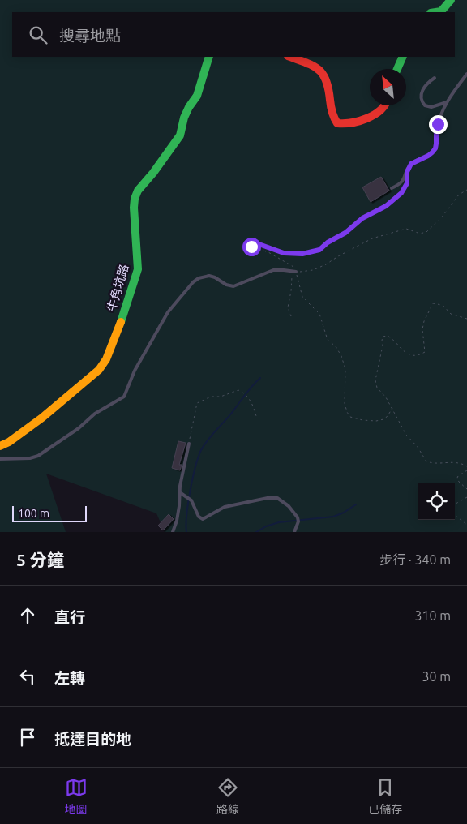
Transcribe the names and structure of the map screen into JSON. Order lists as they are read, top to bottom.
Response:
{
  "streets": {
    "street": ["牛角坑路"]
  },
  "scale_bar": "100 m",
  "north": "top left",
  "page": {
    "search": "搜尋地點",
    "scale": "100 m",
    "heading": ["5 分鐘", "步行 · 340 m"],
    "list": [
      ["直行", "310 m"],
      ["左轉", "30 m"],
      "抵達目的地"
    ],
    "nav": ["地圖", "路線", "已儲存"]
  }
}
